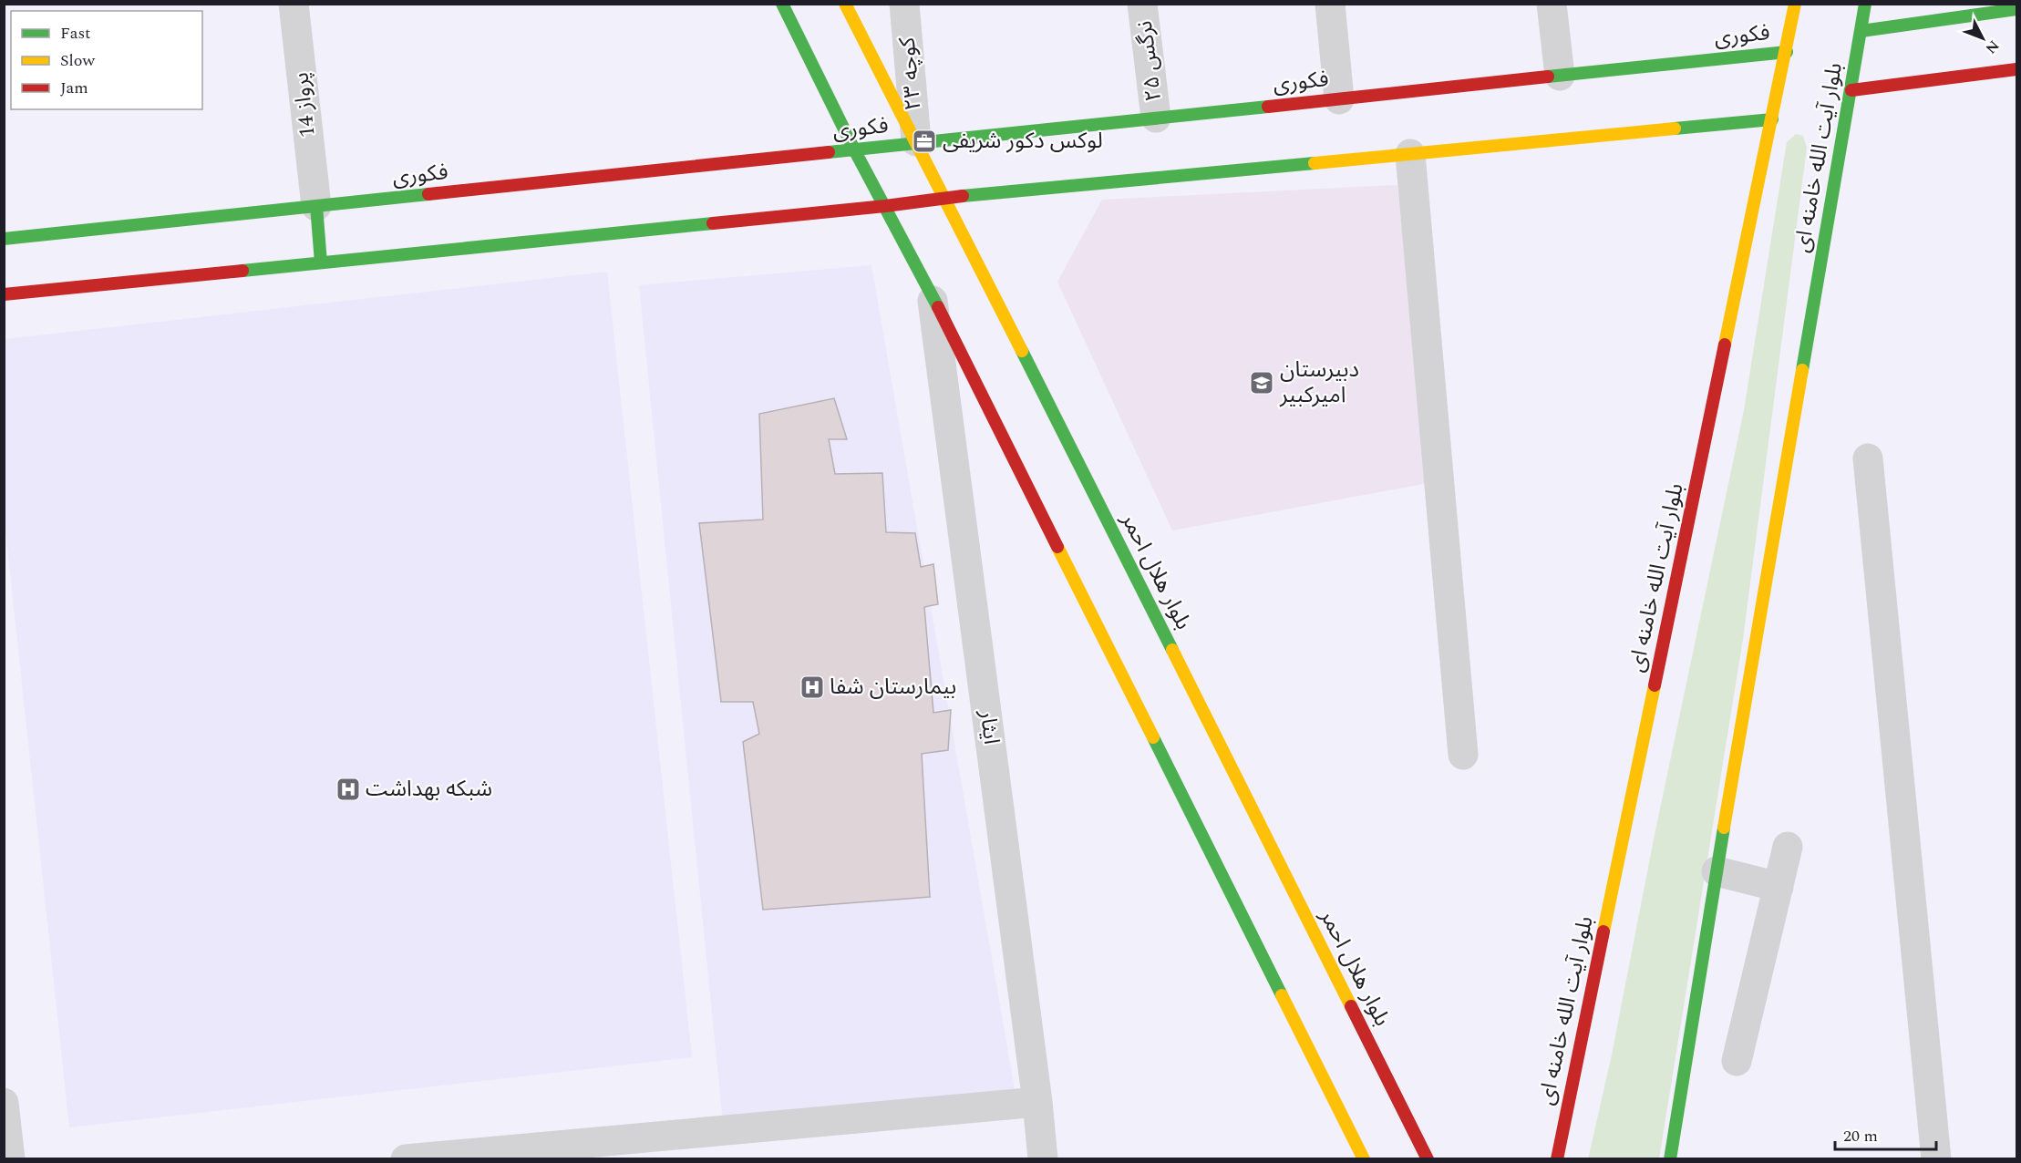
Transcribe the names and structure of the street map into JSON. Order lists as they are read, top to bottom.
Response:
{
  "streets": {
    "street": [
      "فکوری",
      "نرگس ۲۵",
      "کوچه ۲۳",
      "پرواز 14",
      "بلوار آیت الله خامنه ای",
      "بلوار هلال احمر",
      "ایثار"
    ]
  },
  "crossings": [
    ["فکوری", "نرگس ۲۵"],
    ["فکوری", "کوچه ۲۳"],
    ["فکوری", "پرواز 14"],
    ["فکوری", "بلوار آیت الله خامنه ای"],
    ["فکوری", "بلوار هلال احمر"],
    ["کوچه ۲۳", "بلوار هلال احمر"]
  ],
  "places": {
    "office": ["لوکس دکور شریفی"],
    "school or university": ["دبیرستان امیرکبیر"],
    "hospital": ["بیمارستان شفا", "شبکه بهداشت"]
  },
  "legend": ["Fast", "Slow", "Jam"],
  "scale_bar": "20 m",
  "north": "bottom right"
}
